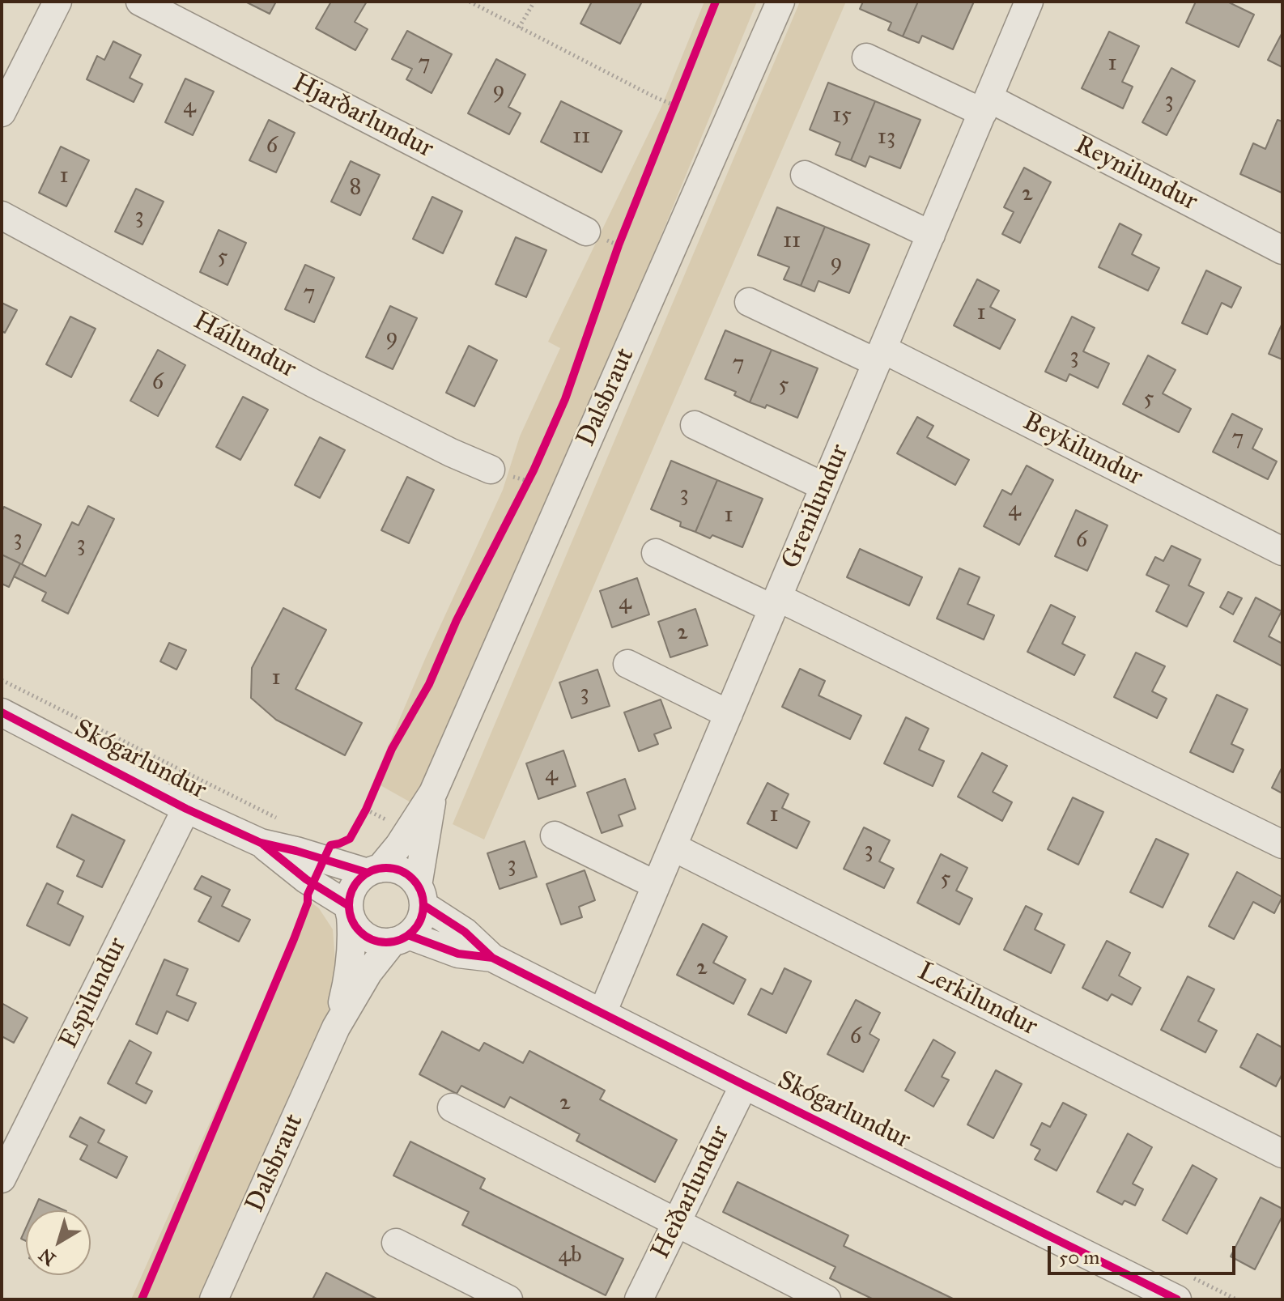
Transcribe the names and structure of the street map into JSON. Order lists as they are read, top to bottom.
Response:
{
  "streets": {
    "street": [
      "Hjarðarlundur",
      "Reynilundur",
      "Háilundur",
      "Dalsbraut",
      "Beykilundur",
      "Grenilundur",
      "Skógarlundur",
      "Espilundur",
      "Lerkilundur",
      "Heiðarlundur"
    ]
  },
  "crossings": [
    ["Reynilundur", "Grenilundur"],
    ["Dalsbraut", "Skógarlundur"],
    ["Beykilundur", "Grenilundur"],
    ["Grenilundur", "Skógarlundur"],
    ["Grenilundur", "Lerkilundur"],
    ["Skógarlundur", "Espilundur"],
    ["Skógarlundur", "Heiðarlundur"]
  ],
  "house_numbers": [
    "7",
    "1",
    "9",
    "3",
    "4",
    "15",
    "11",
    "13",
    "6",
    "1",
    "8",
    "2",
    "3",
    "11",
    "5",
    "9",
    "7",
    "1",
    "9",
    "3",
    "7",
    "6",
    "5",
    "5",
    "7",
    "3",
    "4",
    "1",
    "3",
    "6",
    "3",
    "4",
    "2",
    "1",
    "3",
    "4",
    "1",
    "3",
    "3",
    "5",
    "2",
    "6",
    "2",
    "4b"
  ],
  "scale_bar": "50 m",
  "north": "bottom left"
}
